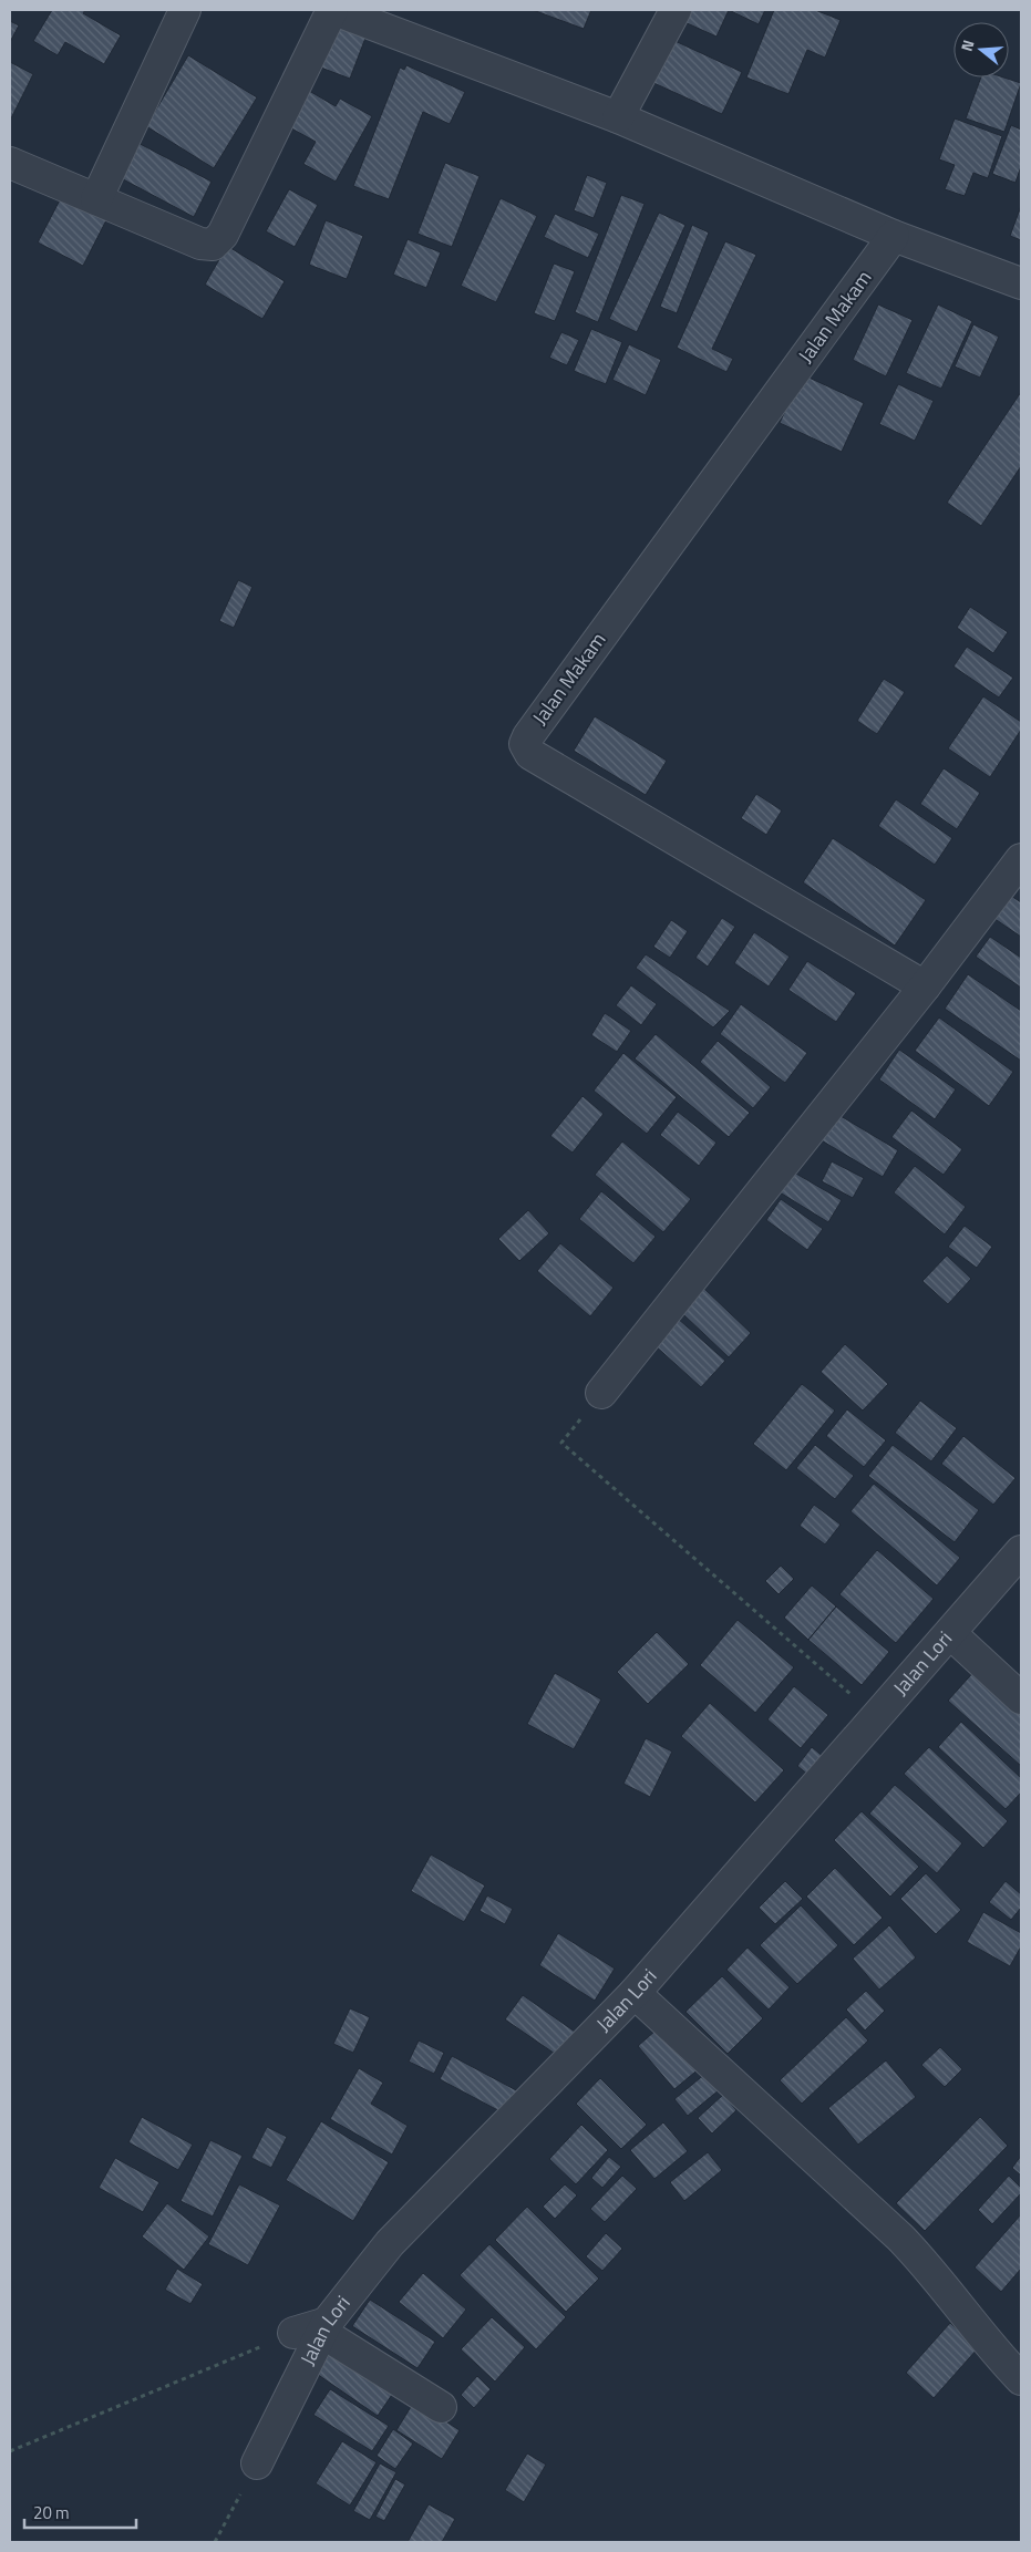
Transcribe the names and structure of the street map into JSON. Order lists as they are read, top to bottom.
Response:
{
  "streets": {
    "street": ["Jalan Makam", "Jalan Lori"]
  },
  "scale_bar": "20 m",
  "north": "left"
}
